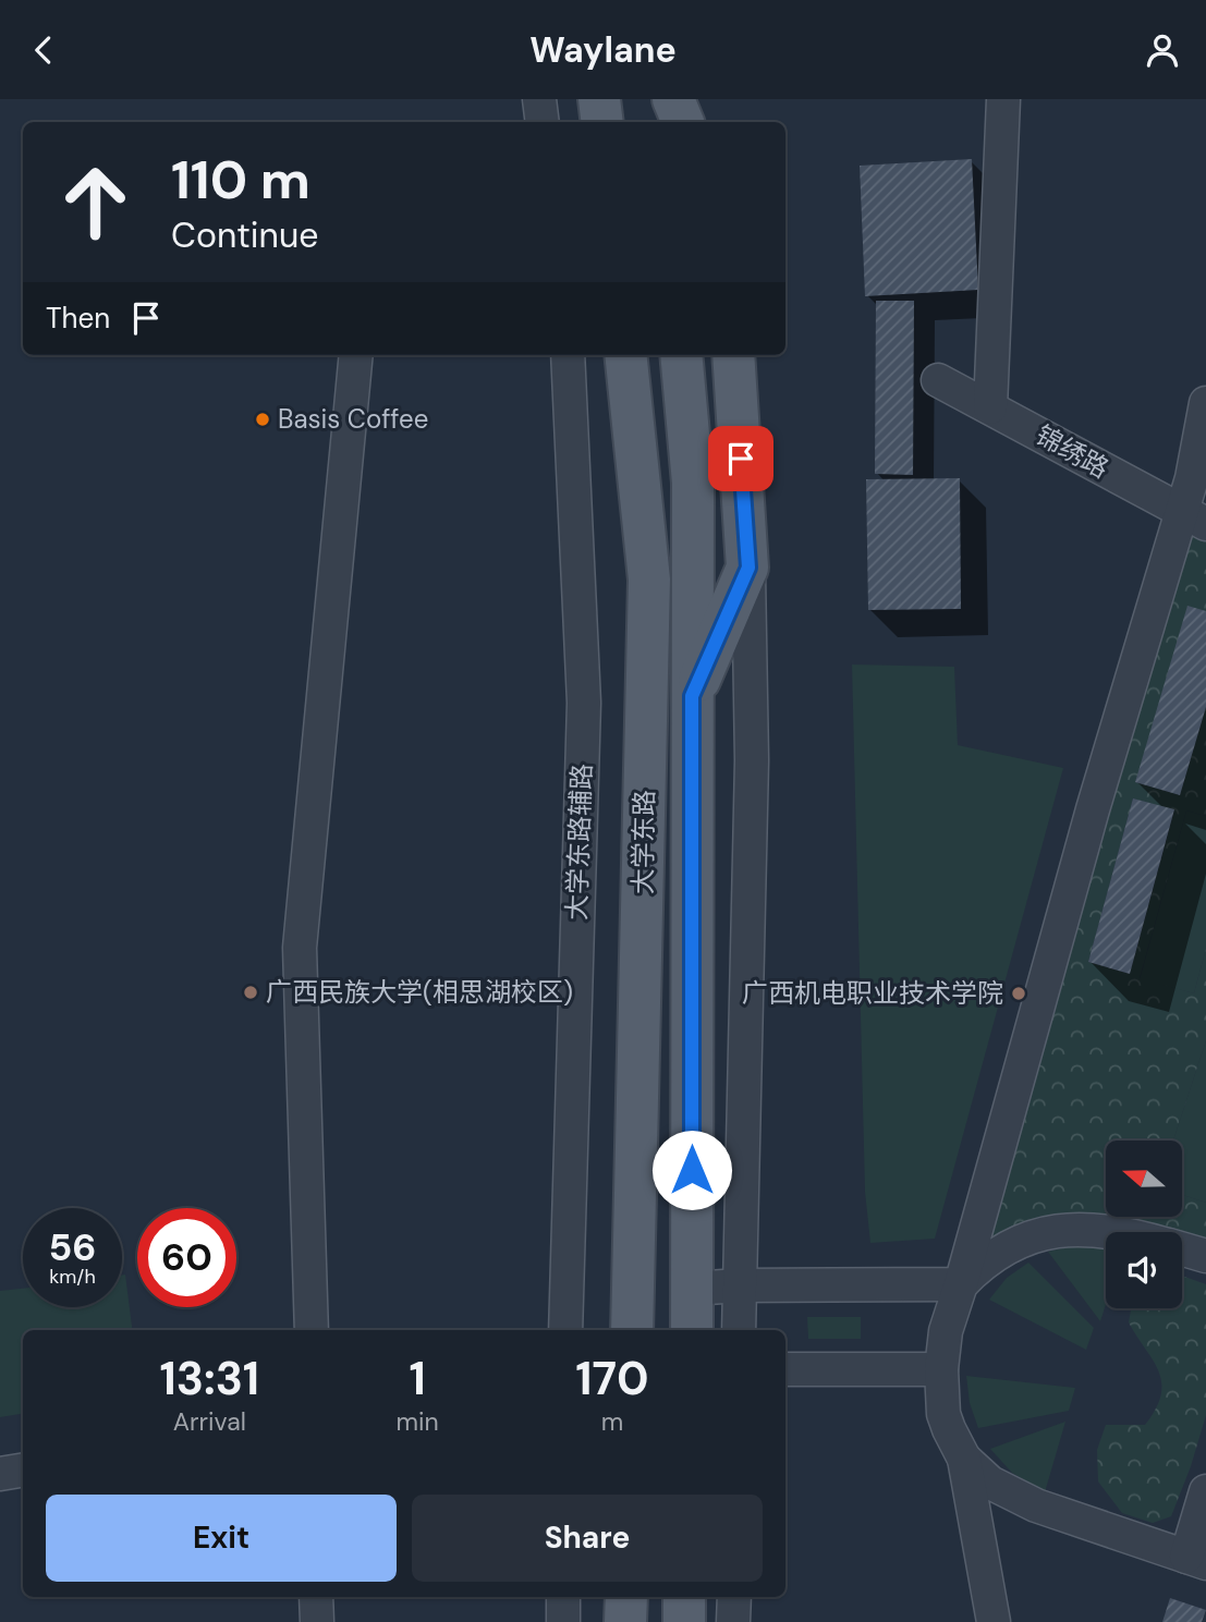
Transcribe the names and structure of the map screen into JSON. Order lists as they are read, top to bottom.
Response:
{
  "streets": {
    "main road": ["大学东路"],
    "street": ["锦绣路", "大学东路辅路"]
  },
  "places": ["Basis Coffee", "广西民族大学(相思湖校区)", "广西机电职业技术学院"],
  "north": "left",
  "page": {
    "header": "Waylane",
    "turn": ["110 m", "Continue"],
    "then": "Then",
    "speed": "56 km/h",
    "limit": "60",
    "eta": [
      "13:31",
      "Arrival",
      "1",
      "min",
      "170",
      "m"
    ],
    "buttons": ["Exit", "Share"]
  }
}
